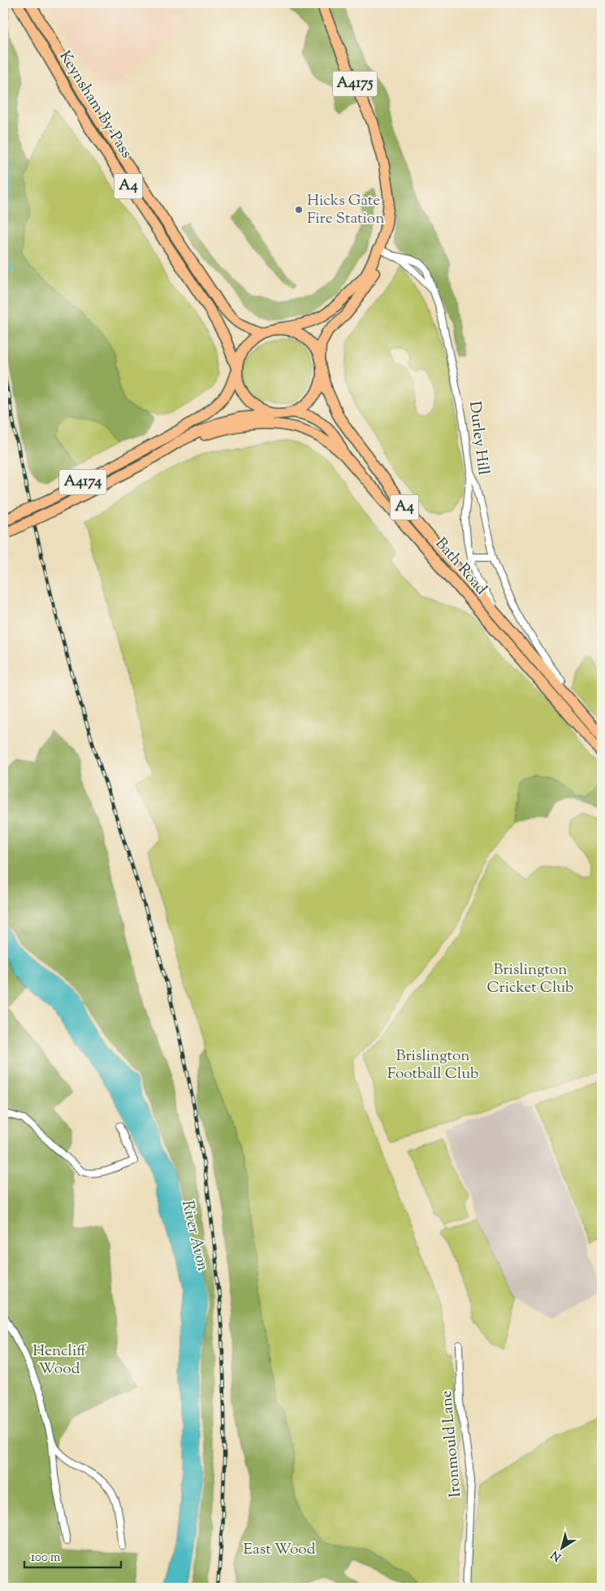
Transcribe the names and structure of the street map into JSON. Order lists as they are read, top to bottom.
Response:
{
  "streets": {
    "main road": [
      "A4175",
      "Keynsham By-Pass",
      "A4",
      "A4174",
      "Bath Road"
    ],
    "street": ["Durley Hill", "Ironmould Lane"]
  },
  "crossings": [
    ["A4175", "Keynsham By-Pass"],
    ["A4175", "Durley Hill"],
    ["A4175", "A4174"],
    ["A4175", "Bath Road"],
    ["Keynsham By-Pass", "A4174"],
    ["Keynsham By-Pass", "Bath Road"],
    ["Durley Hill", "Bath Road"],
    ["A4174", "Bath Road"]
  ],
  "water": ["River Avon"],
  "parks": [
    "Brislington Cricket Club",
    "Brislington Football Club",
    "Hencliff Wood",
    "East Wood"
  ],
  "places": ["Hicks Gate Fire Station"],
  "scale_bar": "100 m",
  "north": "bottom left"
}
